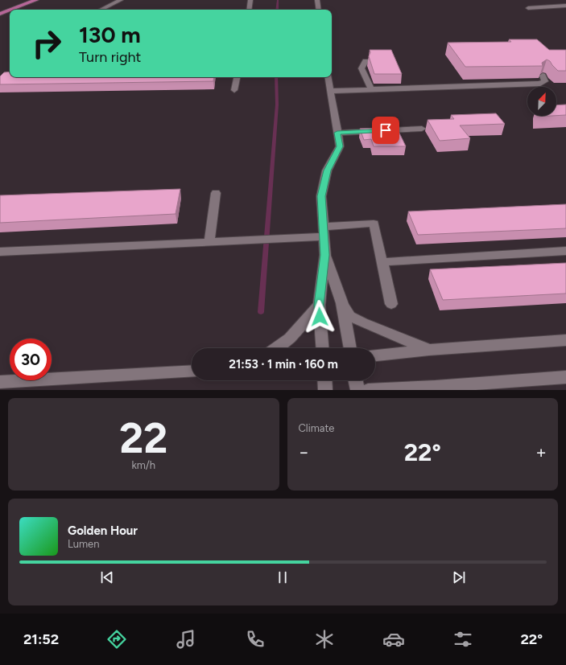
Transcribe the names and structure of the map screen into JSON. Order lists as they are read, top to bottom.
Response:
{
  "north": "top right",
  "page": {
    "turn": ["130 m", "Turn right"],
    "limit": "30",
    "trip": "21:53 · 1 min · 160 m",
    "tile": [
      ["22", "km/h"],
      "Climate"
    ],
    "heat": ["−", "22°", "+"],
    "song": ["Golden Hour", "Lumen"],
    "tabs": ["21:52", "22°"]
  }
}
